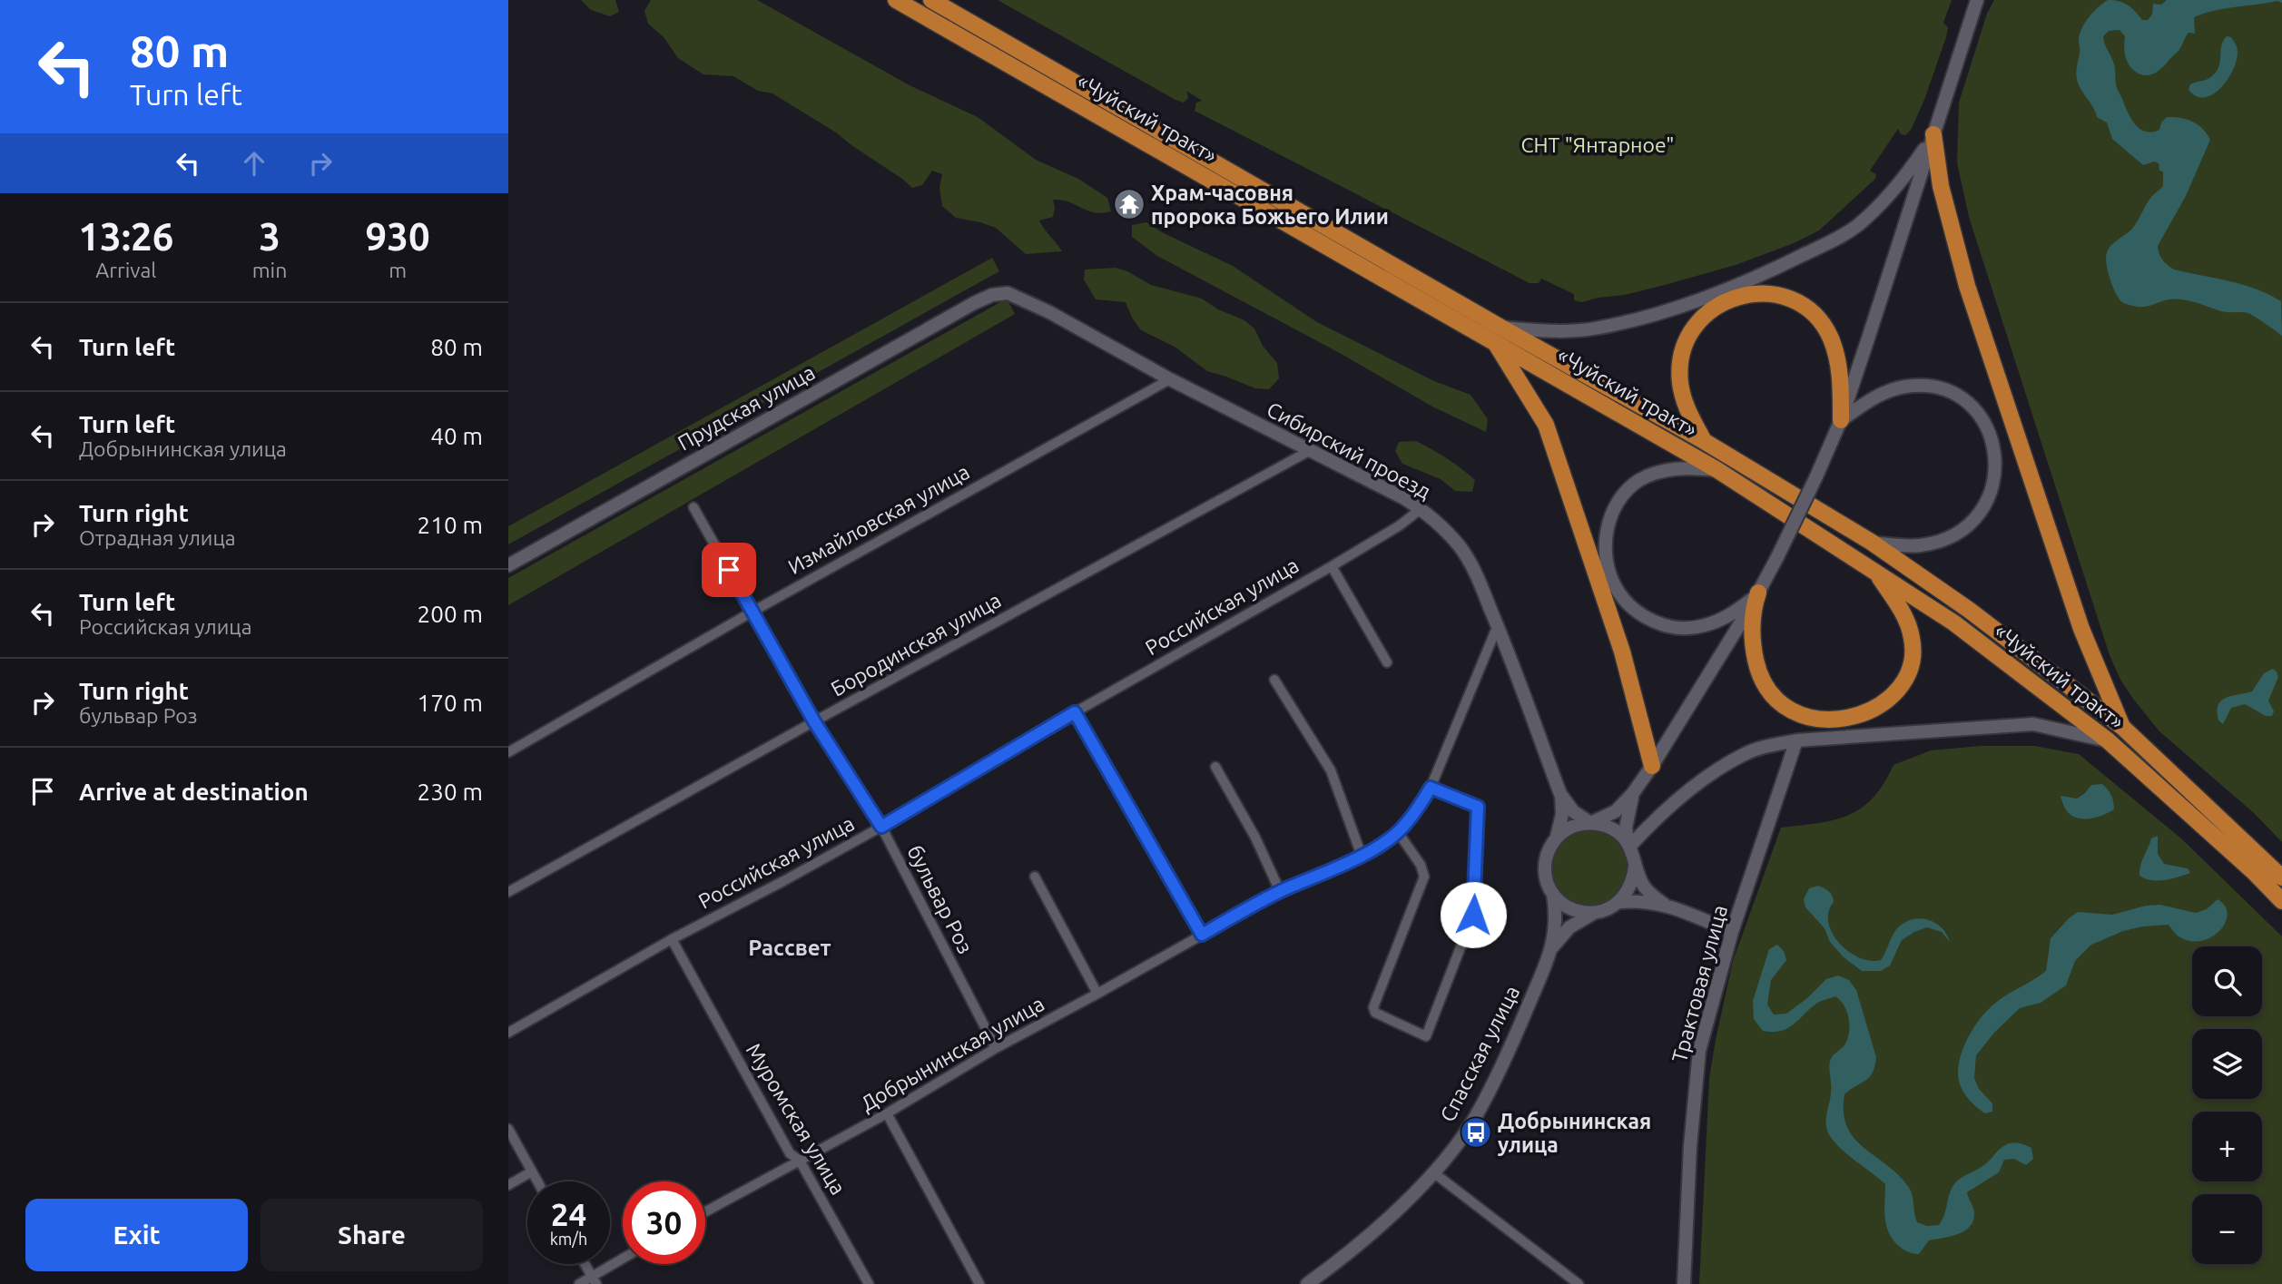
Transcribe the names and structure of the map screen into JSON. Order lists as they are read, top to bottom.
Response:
{
  "streets": {
    "highway": ["«Чуйский тракт»"],
    "street": [
      "Прудская улица",
      "Сибирский проезд",
      "Измайловская улица",
      "Российская улица",
      "Бородинская улица",
      "бульвар Роз",
      "Трактовая улица",
      "Добрынинская улица",
      "Спасская улица",
      "Муромская улица"
    ]
  },
  "crossings": [
    ["Прудская улица", "Сибирский проезд"],
    ["Сибирский проезд", "Измайловская улица"],
    ["Сибирский проезд", "Российская улица"],
    ["Сибирский проезд", "Бородинская улица"],
    ["Сибирский проезд", "Добрынинская улица"],
    ["Сибирский проезд", "Спасская улица"],
    ["Измайловская улица", "бульвар Роз"],
    ["Российская улица", "бульвар Роз"],
    ["Российская улица", "Муромская улица"],
    ["Бородинская улица", "бульвар Роз"],
    ["бульвар Роз", "Добрынинская улица"],
    ["Добрынинская улица", "Муромская улица"]
  ],
  "districts": ["Рассвет"],
  "parks": ["СНТ \"Янтарное\""],
  "places": {
    "temple": ["Храм-часовня пророка Божьего Илии"],
    "bus stop": ["Добрынинская улица"]
  },
  "page": {
    "turn": ["80 m", "Turn left"],
    "eta": [
      "13:26",
      "Arrival",
      "3",
      "min",
      "930",
      "m"
    ],
    "list": [
      {
        "name": "Turn left",
        "value": "80 m"
      },
      {
        "name": "Turn left",
        "note": "Добрынинская улица",
        "value": "40 m"
      },
      {
        "name": "Turn right",
        "note": "Отрадная улица",
        "value": "210 m"
      },
      {
        "name": "Turn left",
        "note": "Российская улица",
        "value": "200 m"
      },
      {
        "name": "Turn right",
        "note": "бульвар Роз",
        "value": "170 m"
      },
      {
        "name": "Arrive at destination",
        "value": "230 m"
      }
    ],
    "map_buttons": ["+", "−"],
    "speed": "24 km/h",
    "limit": "30",
    "buttons": ["Exit", "Share"]
  }
}
